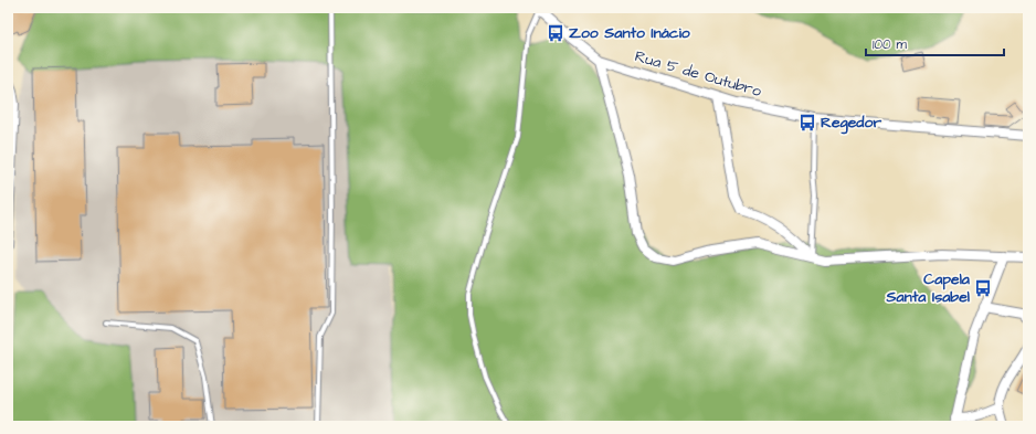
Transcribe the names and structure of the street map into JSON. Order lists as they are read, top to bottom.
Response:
{
  "streets": {
    "street": ["Rua 5 de Outubro"]
  },
  "places": {
    "bus stop": ["Zoo Santo Inácio", "Regedor", "Capela Santa Isabel"]
  },
  "scale_bar": "100 m"
}
